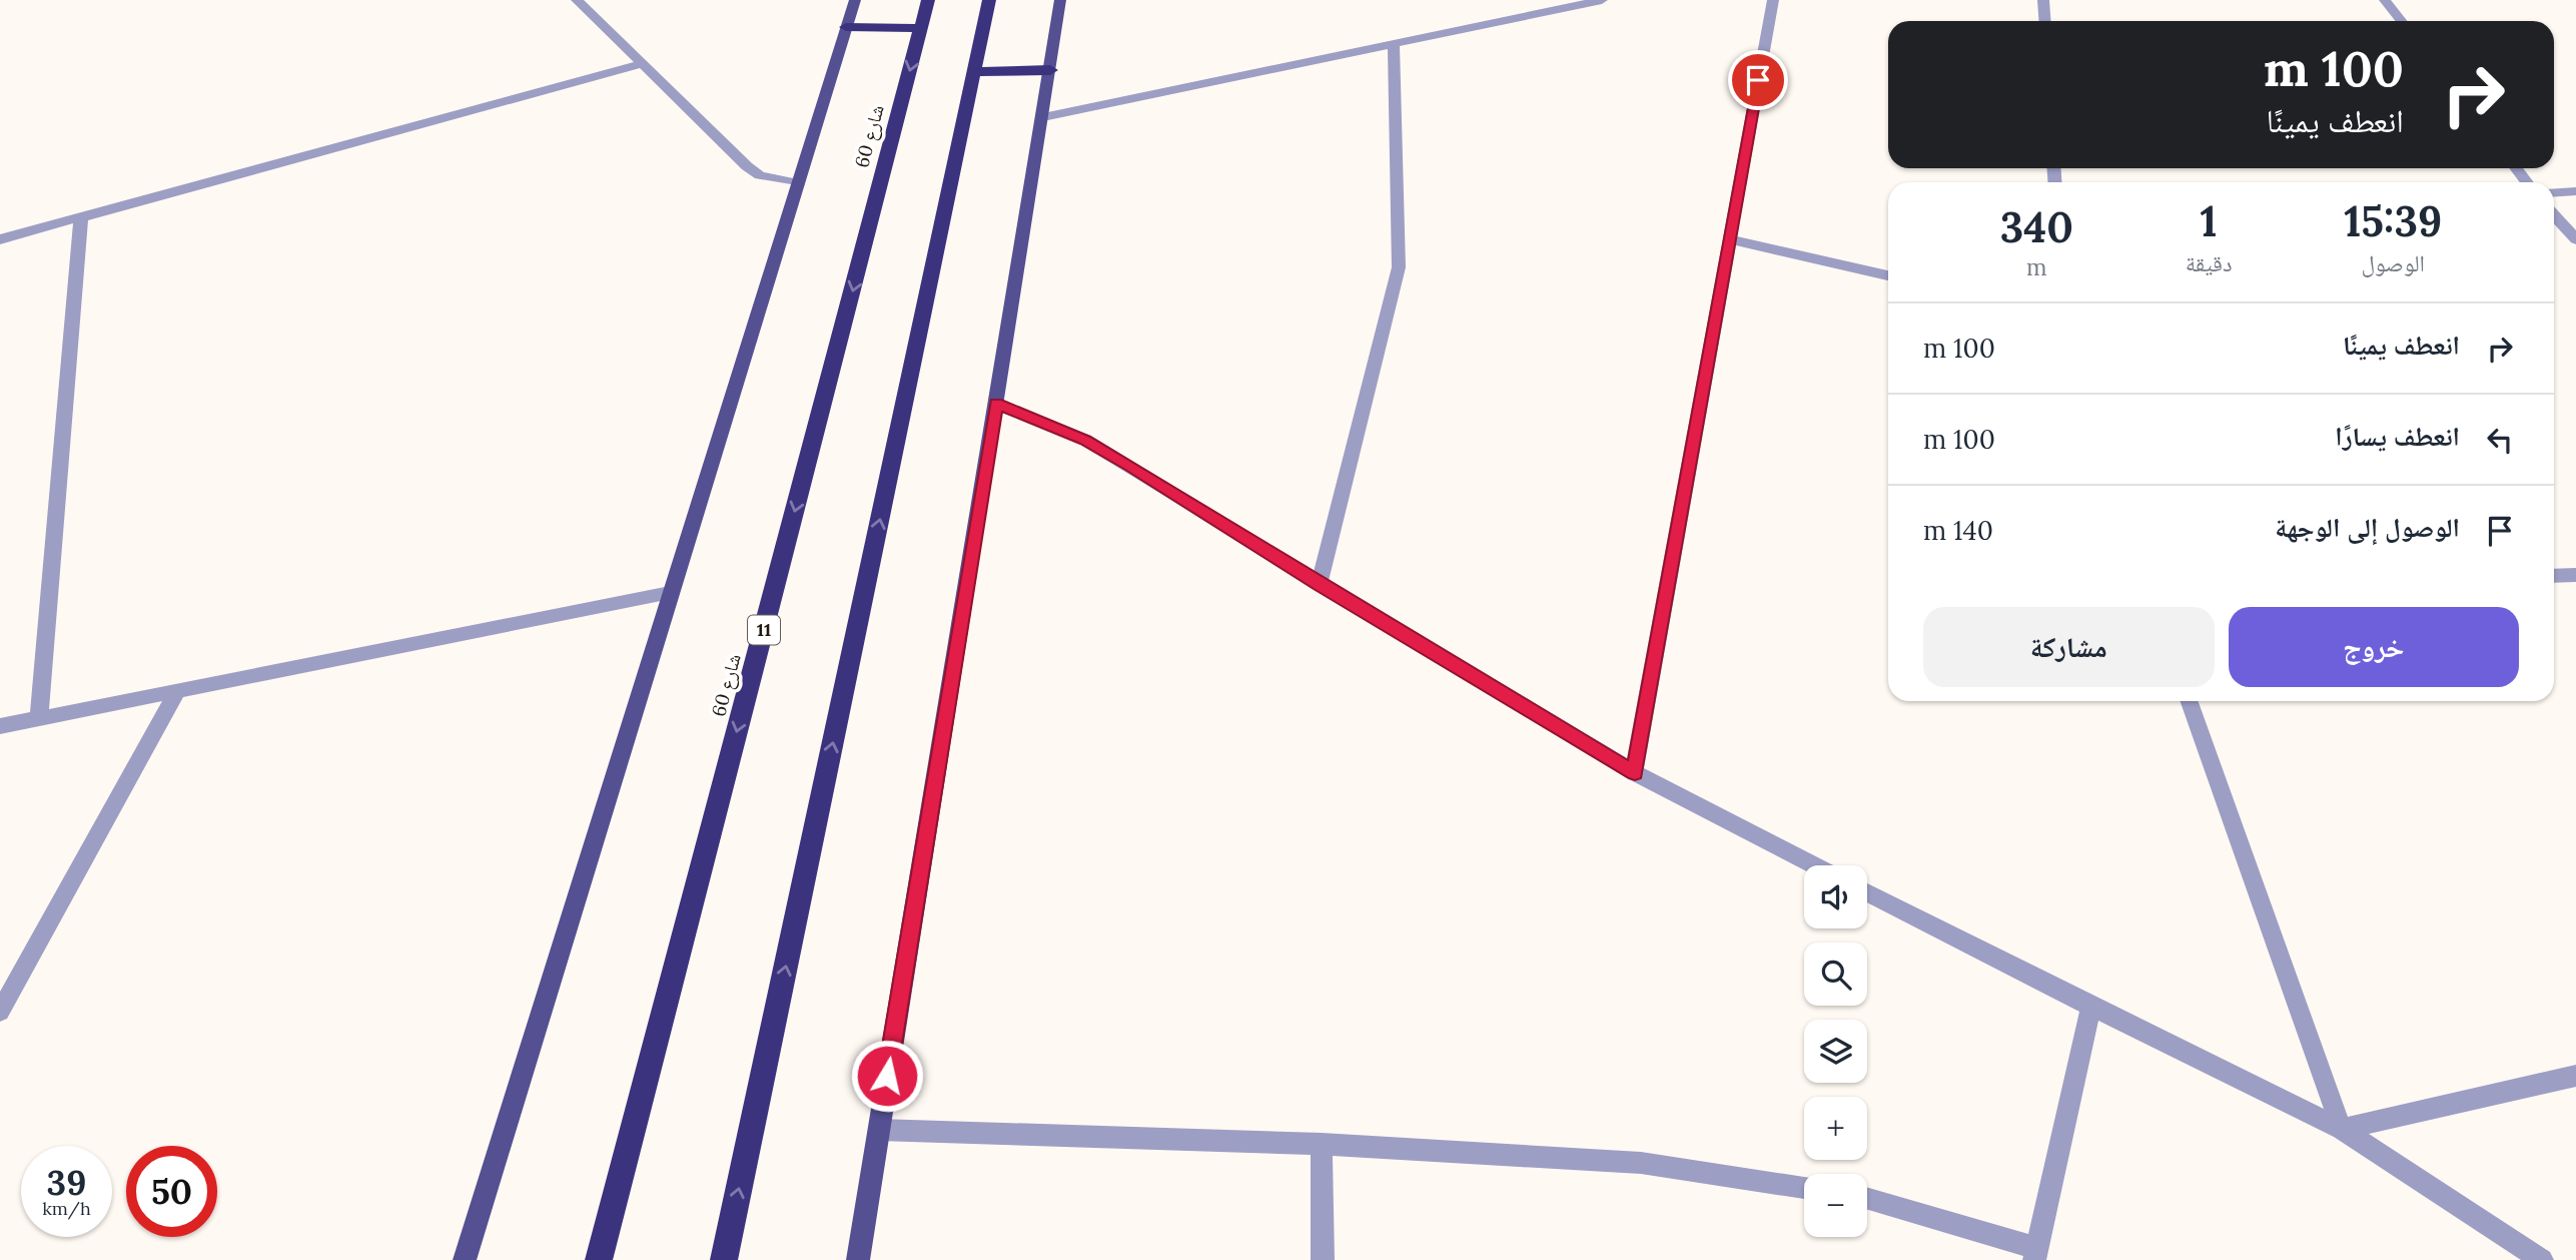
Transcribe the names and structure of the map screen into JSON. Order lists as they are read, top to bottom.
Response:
{
  "streets": {
    "highway": ["شارع 60", "11"]
  },
  "page": {
    "turn": ["100 m", "انعطف يمينًا"],
    "eta": [
      "15:39",
      "الوصول",
      "1",
      "دقيقة",
      "340",
      "m"
    ],
    "list": [
      {
        "name": "انعطف يمينًا",
        "value": "100 m"
      },
      {
        "name": "انعطف يسارًا",
        "value": "100 m"
      },
      {
        "name": "الوصول إلى الوجهة",
        "value": "140 m"
      }
    ],
    "buttons": ["خروج", "مشاركة"],
    "map_buttons": ["+", "−"],
    "speed": "39 km/h",
    "limit": "50"
  }
}
